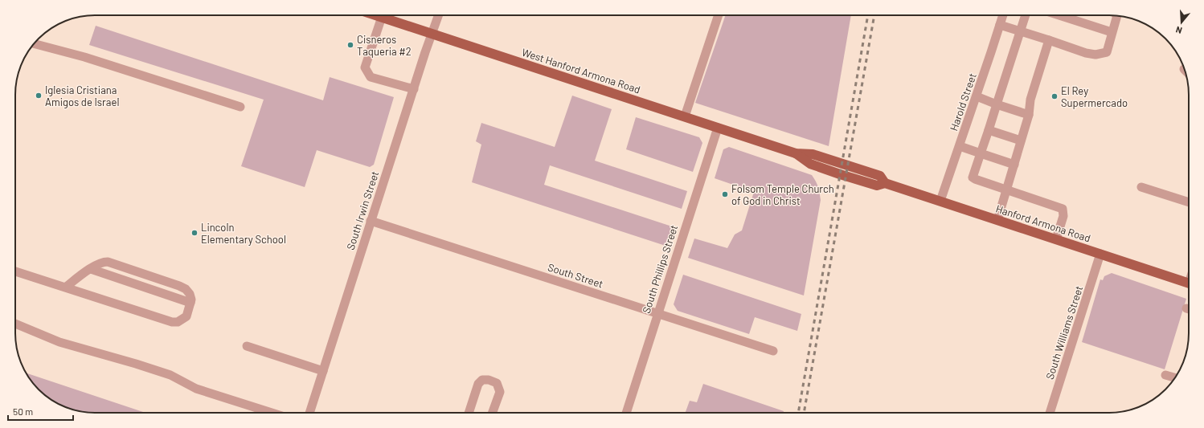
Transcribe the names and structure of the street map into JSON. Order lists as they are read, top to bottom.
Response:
{
  "streets": {
    "main road": ["West Hanford Armona Road", "Hanford Armona Road"],
    "street": [
      "Harold Street",
      "South Irwin Street",
      "South Phillips Street",
      "South Street",
      "South Williams Street"
    ]
  },
  "crossings": [
    ["West Hanford Armona Road", "South Irwin Street"],
    ["West Hanford Armona Road", "Hanford Armona Road"],
    ["West Hanford Armona Road", "South Phillips Street"],
    ["Harold Street", "Hanford Armona Road"],
    ["South Irwin Street", "South Street"],
    ["Hanford Armona Road", "South Williams Street"],
    ["South Phillips Street", "South Street"]
  ],
  "places": [
    "Cisneros Taqueria #2",
    "Iglesia Cristiana Amigos de Israel",
    "El Rey Supermercado",
    "Folsom Temple Church of God in Christ",
    "Lincoln Elementary School"
  ],
  "scale_bar": "50 m",
  "north": "bottom"
}
